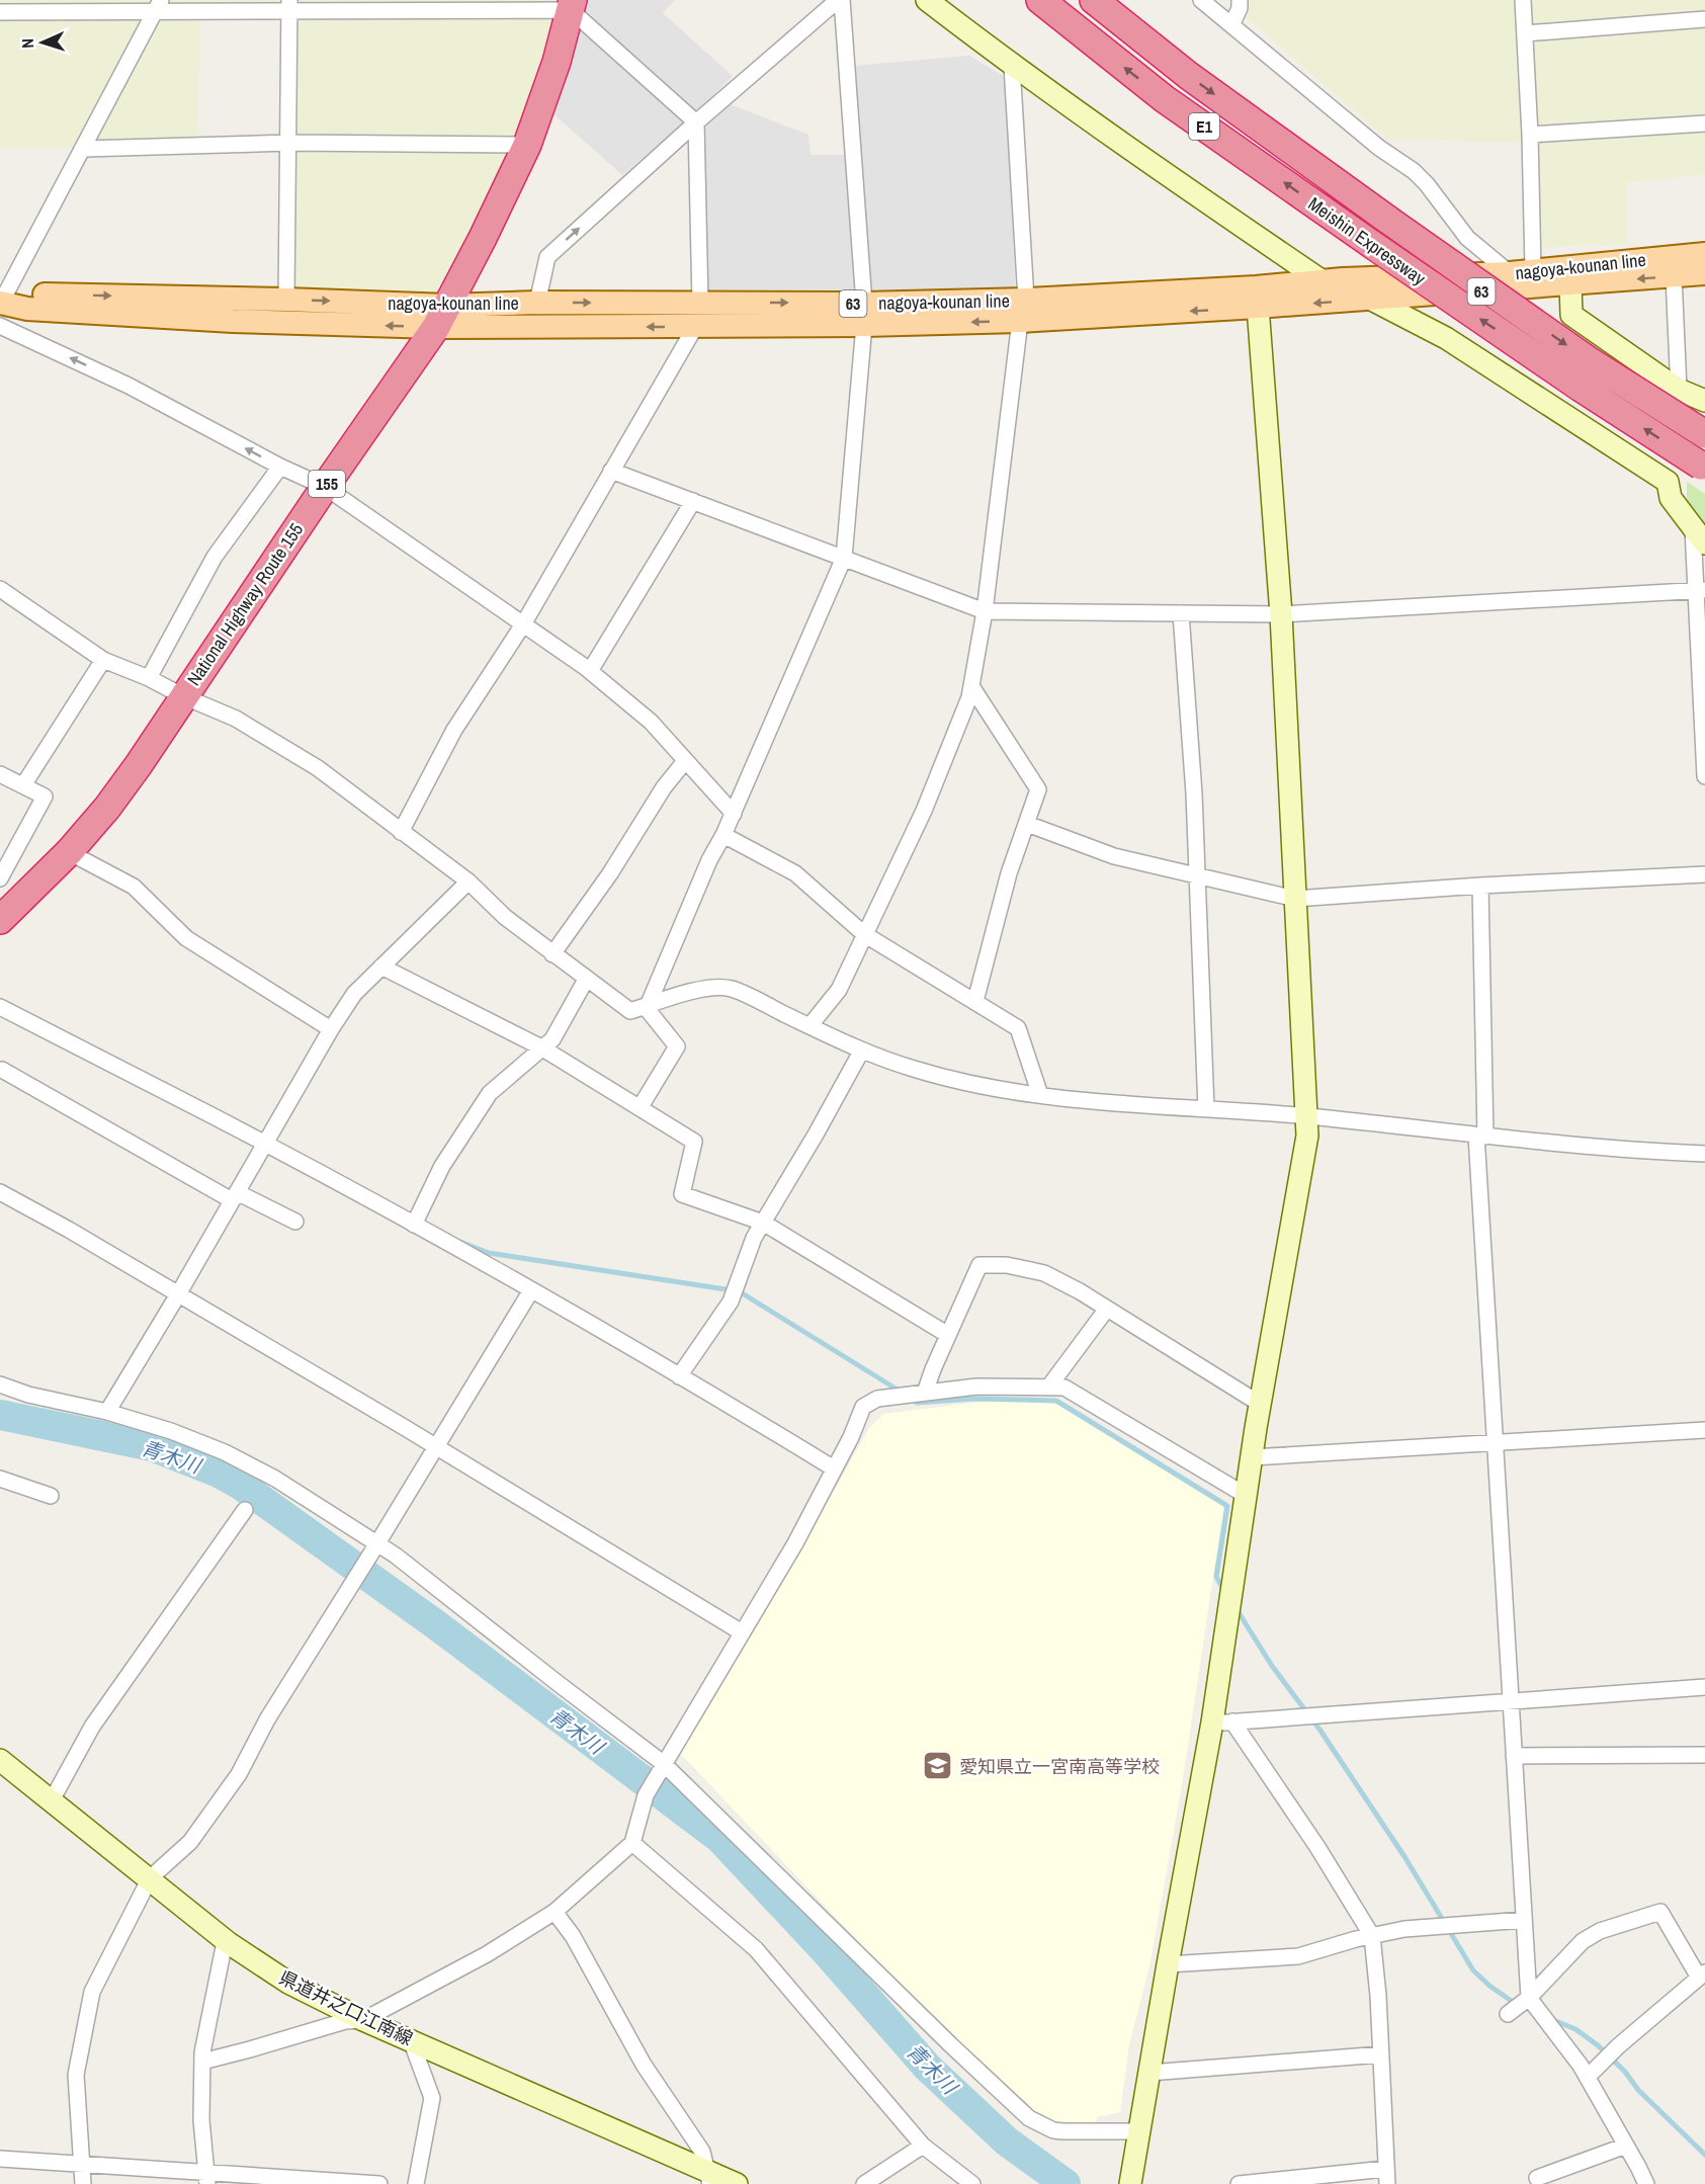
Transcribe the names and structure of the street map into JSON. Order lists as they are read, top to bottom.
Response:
{
  "streets": {
    "highway": [
      "E1",
      "Meishin Expressway",
      "155",
      "National Highway Route 155"
    ],
    "main road": ["nagoya-kounan line", "63"],
    "street": ["県道井之口江南線"]
  },
  "crossings": [
    ["nagoya-kounan line", "National Highway Route 155"]
  ],
  "water": ["青木川"],
  "places": {
    "school or university": ["愛知県立一宮南高等学校"]
  },
  "north": "left"
}
